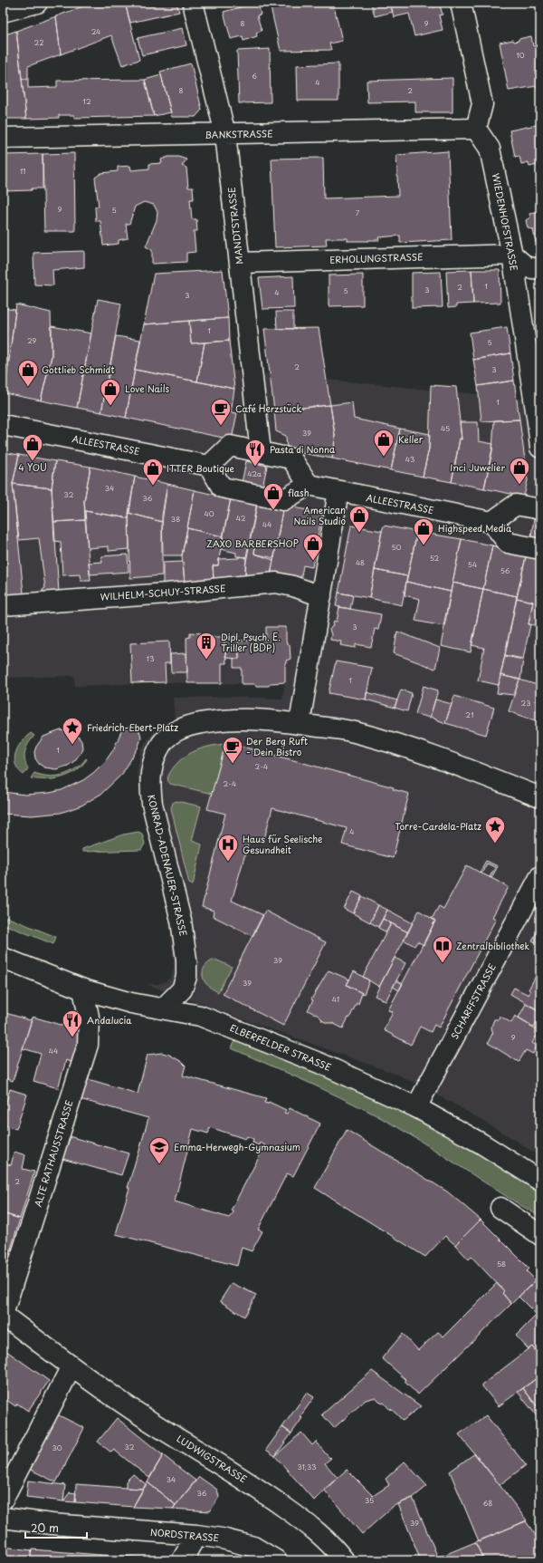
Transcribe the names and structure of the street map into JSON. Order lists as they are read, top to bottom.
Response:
{
  "streets": {
    "street": [
      "BANKSTRASSE",
      "WIEDENHOFSTRASSE",
      "MANDTSTRASSE",
      "ERHOLUNGSTRASSE",
      "ALLEESTRASSE",
      "WILHELM-SCHUY-STRASSE",
      "KONRAD-ADENAUER-STRASSE",
      "SCHARFFSTRASSE",
      "ELBERFELDER STRASSE",
      "ALTE RATHAUSSTRASSE",
      "LUDWIGSTRASSE",
      "NORDSTRASSE"
    ]
  },
  "crossings": [
    ["BANKSTRASSE", "WIEDENHOFSTRASSE"],
    ["BANKSTRASSE", "MANDTSTRASSE"],
    ["WIEDENHOFSTRASSE", "ERHOLUNGSTRASSE"],
    ["MANDTSTRASSE", "ERHOLUNGSTRASSE"],
    ["KONRAD-ADENAUER-STRASSE", "ELBERFELDER STRASSE"],
    ["SCHARFFSTRASSE", "ELBERFELDER STRASSE"],
    ["ELBERFELDER STRASSE", "ALTE RATHAUSSTRASSE"],
    ["ALTE RATHAUSSTRASSE", "LUDWIGSTRASSE"]
  ],
  "places": {
    "shop": [
      "Gottlieb Schmidt",
      "Love Nails",
      "Keller",
      "4 YOU",
      "Inci Juwelier",
      "ITTER Boutique",
      "flash",
      "American Nails Studio",
      "Highspeed Media",
      "ZAXO BARBERSHOP"
    ],
    "cafe": ["Café Herzstück", "Der Berg Ruft - Dein Bistro"],
    "restaurant": ["Pasta di Nonna", "Andalucia"],
    "building": ["Dipl. Psych. E. Triller (BDP)"],
    "place": ["Friedrich-Ebert-Platz", "Torre-Cardela-Platz"],
    "hospital": ["Haus für Seelische Gesundheit"],
    "library": ["Zentralbibliothek"],
    "school or university": ["Emma-Herwegh-Gymnasium"]
  },
  "house_numbers": [
    "8",
    "9",
    "24",
    "22",
    "10",
    "6",
    "4",
    "8",
    "2",
    "12",
    "11",
    "9",
    "5",
    "7",
    "1",
    "2",
    "3",
    "5",
    "4",
    "3",
    "1",
    "29",
    "5",
    "2",
    "3",
    "1",
    "45",
    "39",
    "43",
    "42a",
    "34",
    "32",
    "36",
    "40",
    "42",
    "38",
    "44",
    "50",
    "52",
    "48",
    "54",
    "56",
    "3",
    "13",
    "1",
    "23",
    "21",
    "1",
    "2-4",
    "2-4",
    "4",
    "39",
    "39",
    "41",
    "9",
    "44",
    "2",
    "58",
    "32",
    "30",
    "31;33",
    "34",
    "36",
    "35",
    "68",
    "39"
  ],
  "scale_bar": "20 m"
}
